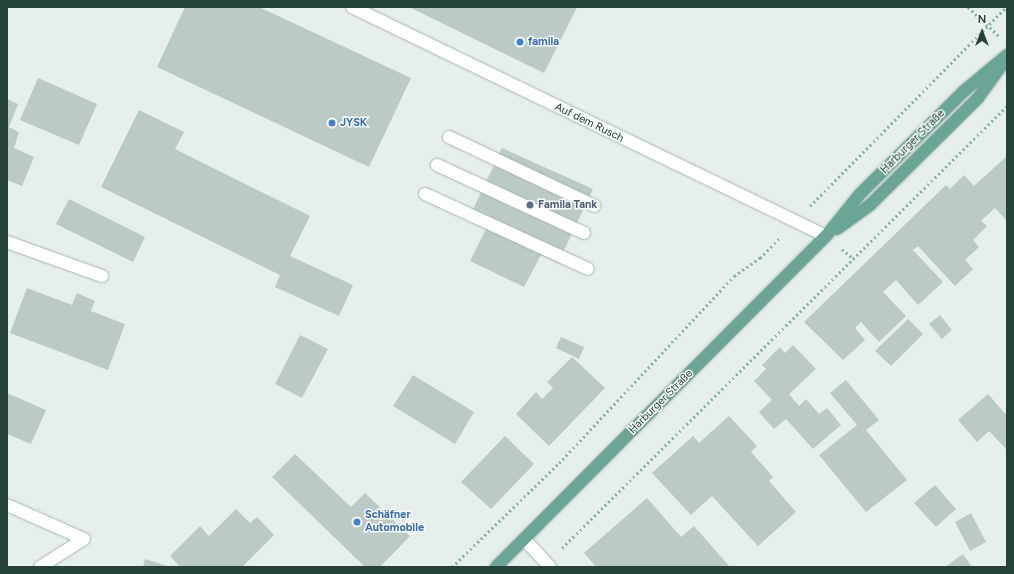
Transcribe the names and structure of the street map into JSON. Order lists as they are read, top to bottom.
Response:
{
  "streets": {
    "main road": ["Harburger Straße"],
    "street": ["Auf dem Rusch"]
  },
  "crossings": [
    ["Auf dem Rusch", "Harburger Straße"]
  ],
  "places": [
    "famila",
    "JYSK",
    "Famila Tank",
    "Schäfner Automobile"
  ],
  "north": "top"
}
